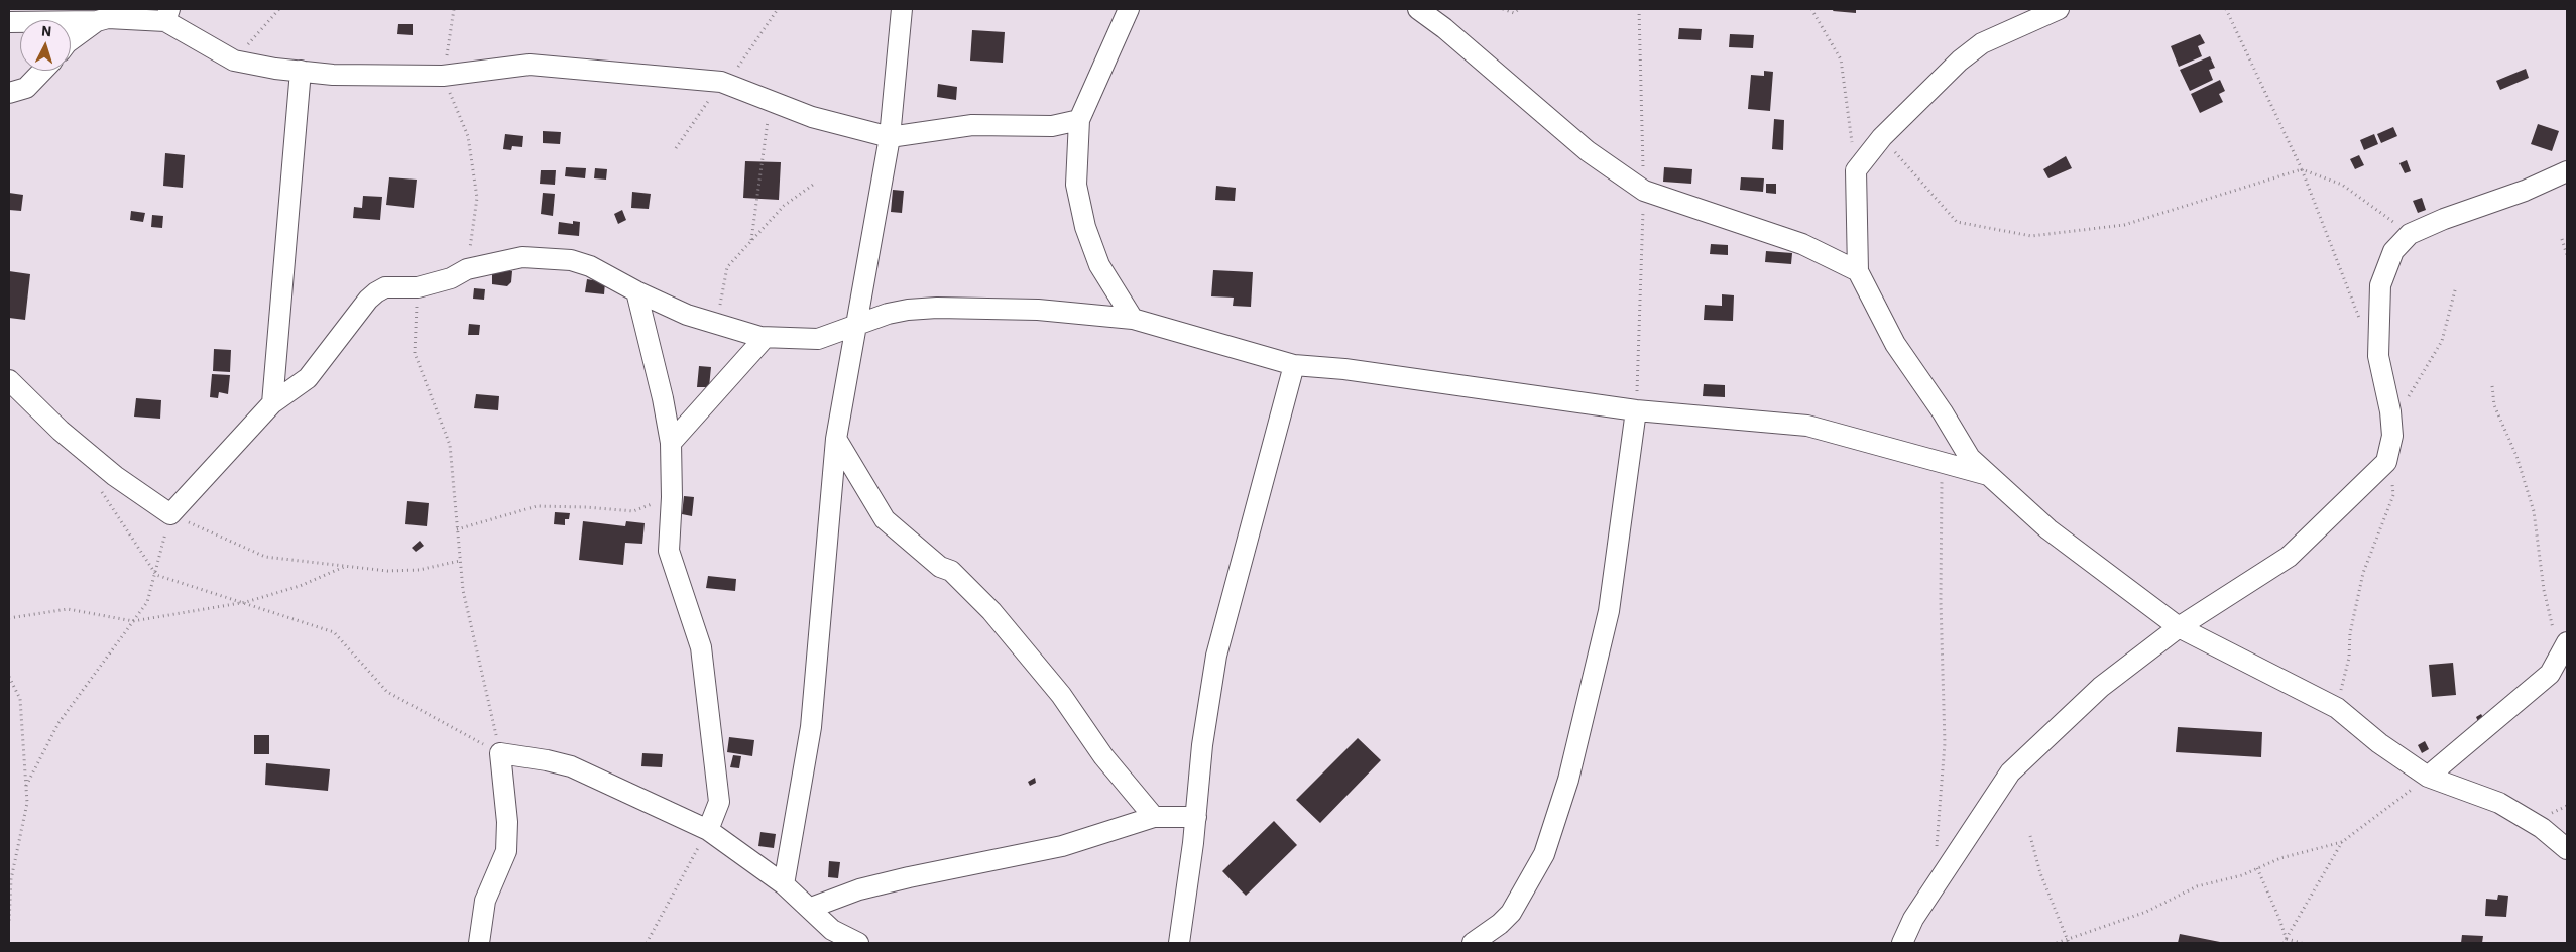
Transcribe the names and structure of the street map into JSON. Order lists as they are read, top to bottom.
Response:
{
  "north": "top"
}
